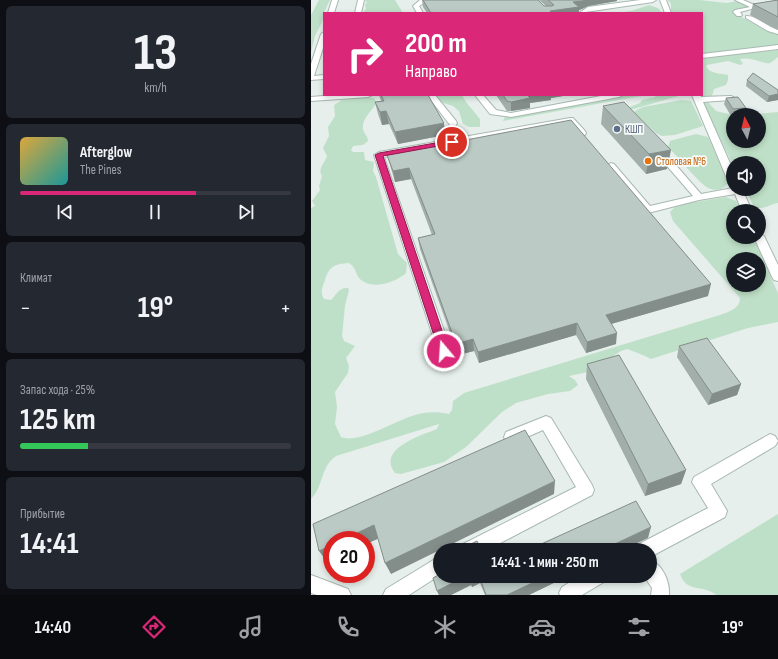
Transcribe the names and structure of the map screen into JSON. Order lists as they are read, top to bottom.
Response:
{
  "places": ["КШП", "Столовая №6"],
  "north": "top",
  "page": {
    "tile": [
      ["13", "km/h"],
      "Климат",
      ["Запас хода · 25%", "125 km"],
      ["Прибытие", "14:41"]
    ],
    "turn": ["200 m", "Направо"],
    "song": ["Afterglow", "The Pines"],
    "heat": ["−", "19°", "+"],
    "limit": "20",
    "trip": "14:41 · 1 мин · 250 m",
    "tabs": ["14:40", "19°"]
  }
}
